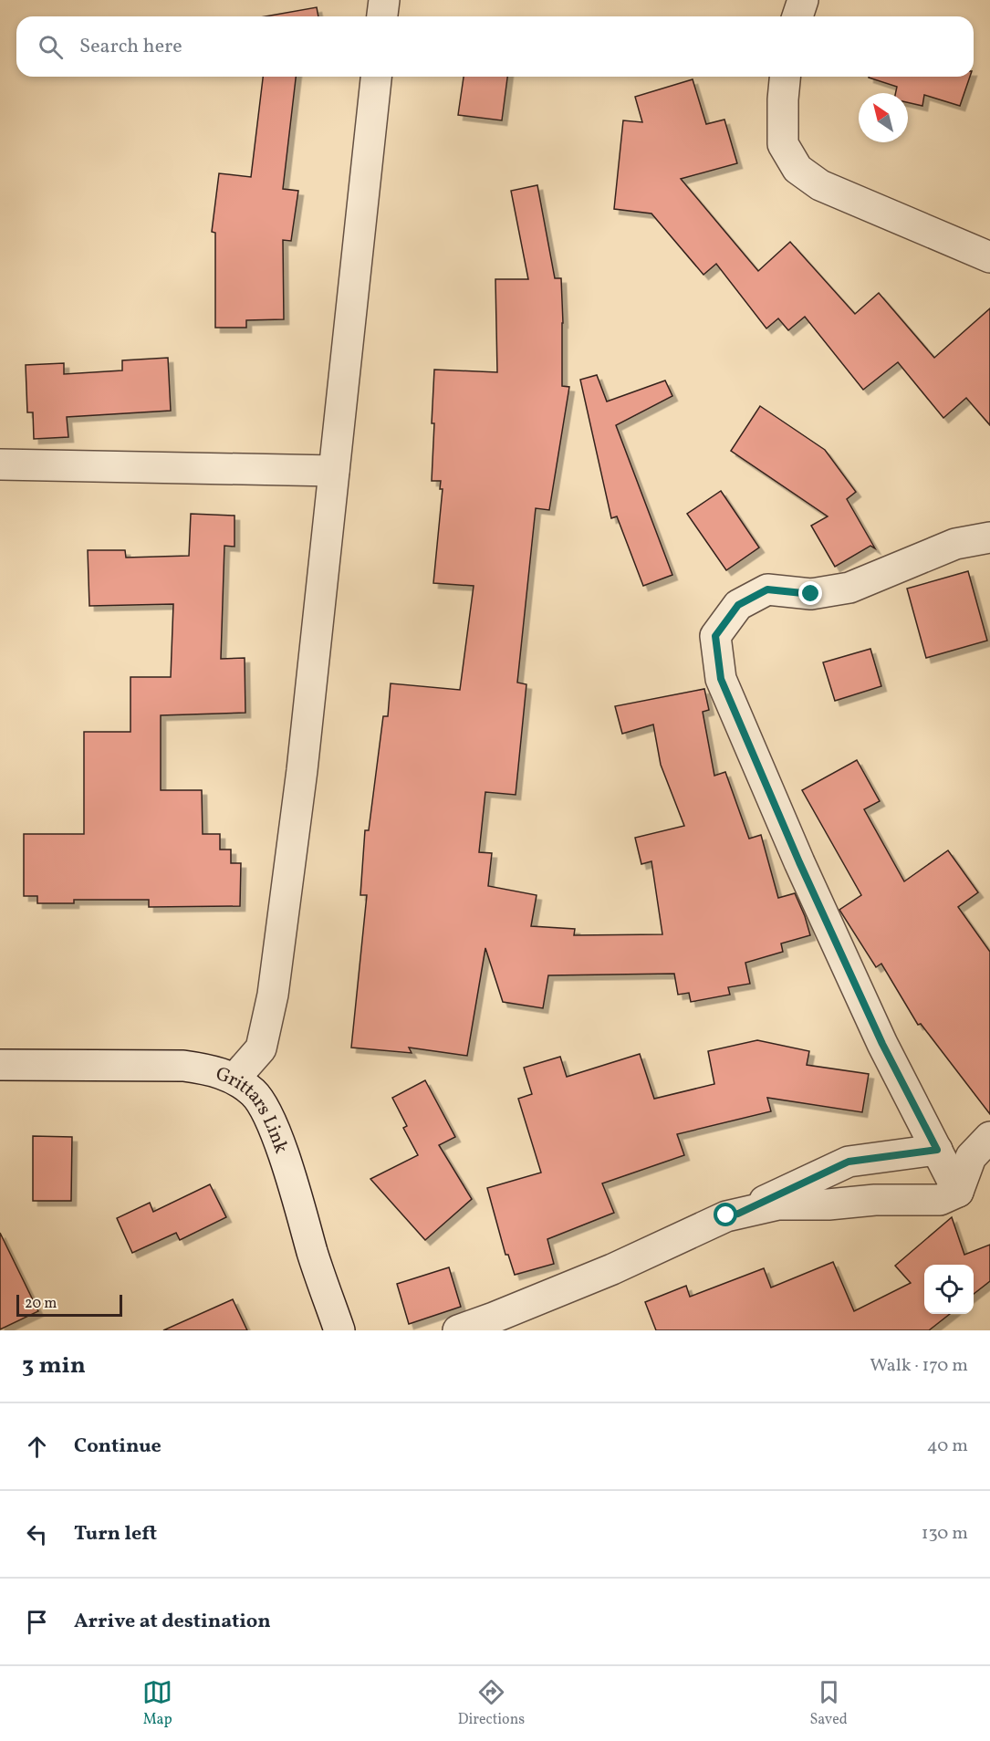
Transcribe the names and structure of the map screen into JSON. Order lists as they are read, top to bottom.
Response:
{
  "streets": {
    "street": ["Grittars Link"]
  },
  "scale_bar": "20 m",
  "north": "top left",
  "page": {
    "search": "Search here",
    "scale": "20 m",
    "heading": ["3 min", "Walk · 170 m"],
    "list": [
      ["Continue", "40 m"],
      ["Turn left", "130 m"],
      "Arrive at destination"
    ],
    "nav": ["Map", "Directions", "Saved"]
  }
}
